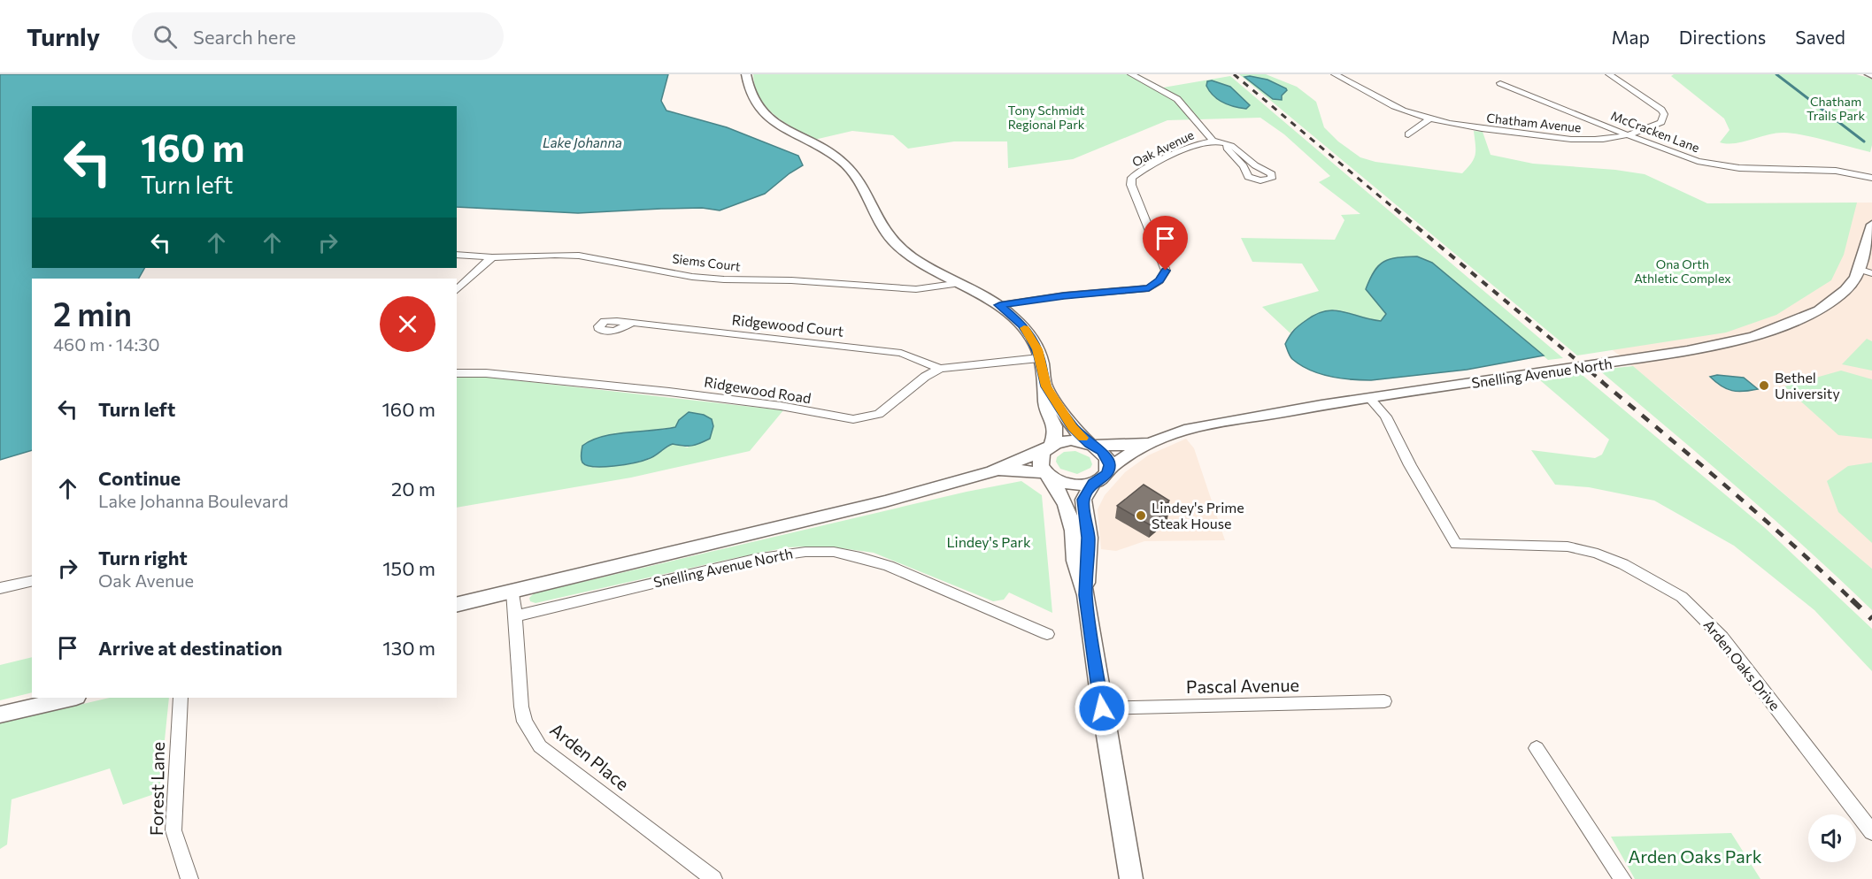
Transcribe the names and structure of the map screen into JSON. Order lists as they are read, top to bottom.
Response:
{
  "streets": {
    "street": [
      "Chatham Avenue",
      "McCracken Lane",
      "Oak Avenue",
      "Siems Court",
      "Ridgewood Court",
      "Snelling Avenue North",
      "Ridgewood Road",
      "Arden Oaks Drive",
      "Pascal Avenue",
      "Arden Place",
      "Forest Lane"
    ]
  },
  "crossings": [
    ["Chatham Avenue", "McCracken Lane"],
    ["Ridgewood Court", "Ridgewood Road"],
    ["Snelling Avenue North", "Arden Oaks Drive"],
    ["Snelling Avenue North", "Arden Place"]
  ],
  "water": ["Lake Johanna"],
  "parks": [
    "Chatham Trails Park",
    "Tony Schmidt Regional Park",
    "Ona Orth Athletic Complex",
    "Lindey's Park",
    "Arden Oaks Park"
  ],
  "places": ["Bethel University", "Lindey's Prime Steak House"],
  "page": {
    "header": "Turnly",
    "search": "Search here",
    "nav": ["Map", "Directions", "Saved"],
    "turn": ["160 m", "Turn left"],
    "heading": ["2 min", "460 m · 14:30"],
    "list": [
      {
        "name": "Turn left",
        "value": "160 m"
      },
      {
        "name": "Continue",
        "note": "Lake Johanna Boulevard",
        "value": "20 m"
      },
      {
        "name": "Turn right",
        "note": "Oak Avenue",
        "value": "150 m"
      },
      {
        "name": "Arrive at destination",
        "value": "130 m"
      }
    ]
  }
}
